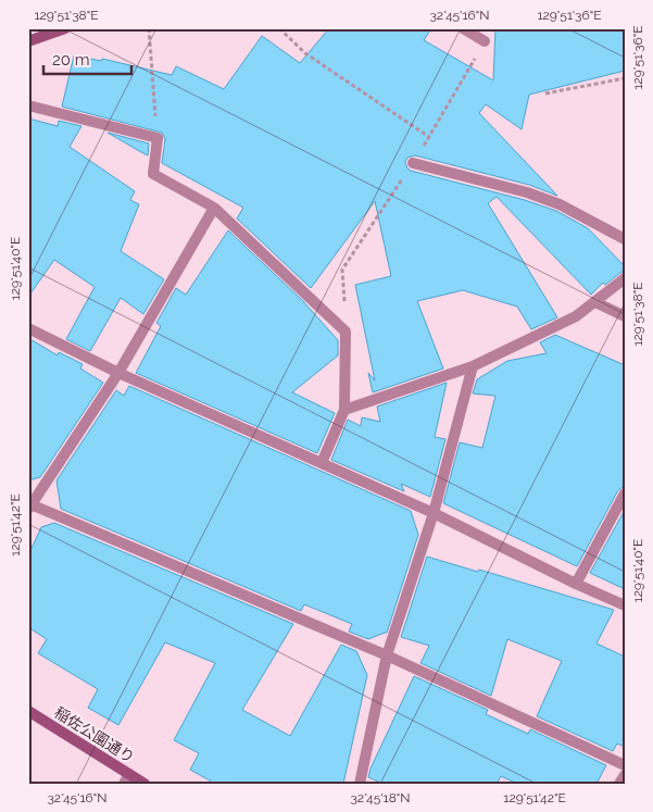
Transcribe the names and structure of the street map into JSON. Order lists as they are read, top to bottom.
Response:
{
  "streets": {
    "street": ["稲佐公園通り"]
  },
  "scale_bar": "20 m",
  "coordinates": [
    "129°51'38\"E",
    "32°45'16\"N",
    "129°51'36\"E",
    "129°51'40\"E",
    "129°51'42\"E",
    "32°45'18\"N"
  ]
}
